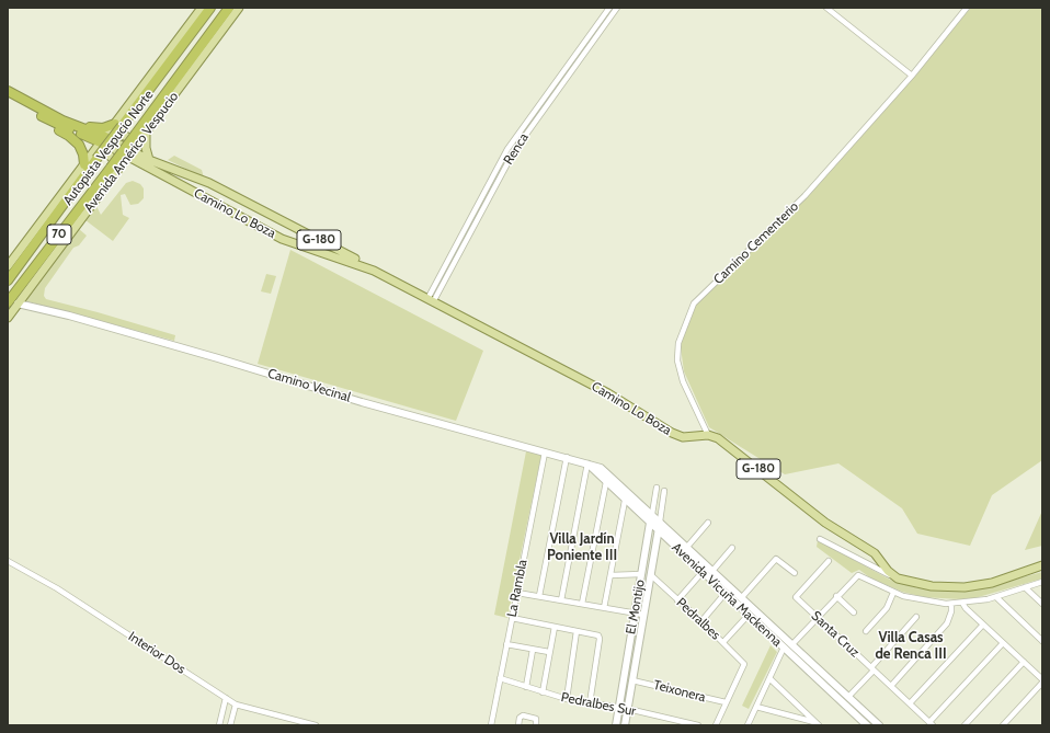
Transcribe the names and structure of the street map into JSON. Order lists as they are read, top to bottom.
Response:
{
  "streets": {
    "highway": ["Autopista Vespucio Norte", "70", "G-180"],
    "main road": ["Avenida Américo Vespucio", "Camino Lo Boza"],
    "street": [
      "Renca",
      "Camino Cementerio",
      "Camino Vecinal",
      "La Rambla",
      "Avenida Vicuña Mackenna",
      "El Montijo",
      "Pedralbes",
      "Santa Cruz",
      "Interior Dos",
      "Teixonera",
      "Pedralbes Sur"
    ]
  },
  "crossings": [
    ["Autopista Vespucio Norte", "Avenida Américo Vespucio"],
    ["Renca", "Camino Lo Boza"],
    ["Avenida Américo Vespucio", "Camino Lo Boza"],
    ["Avenida Américo Vespucio", "Camino Vecinal"],
    ["Camino Lo Boza", "G-180"],
    ["Camino Lo Boza", "Camino Cementerio"],
    ["Camino Vecinal", "La Rambla"],
    ["Camino Vecinal", "Avenida Vicuña Mackenna"],
    ["La Rambla", "Pedralbes Sur"],
    ["Avenida Vicuña Mackenna", "El Montijo"],
    ["El Montijo", "Pedralbes"],
    ["El Montijo", "Teixonera"],
    ["El Montijo", "Pedralbes Sur"],
    ["Pedralbes", "Teixonera"]
  ],
  "districts": ["Villa Jardín Poniente III", "Villa Casas de Renca III"]
}
